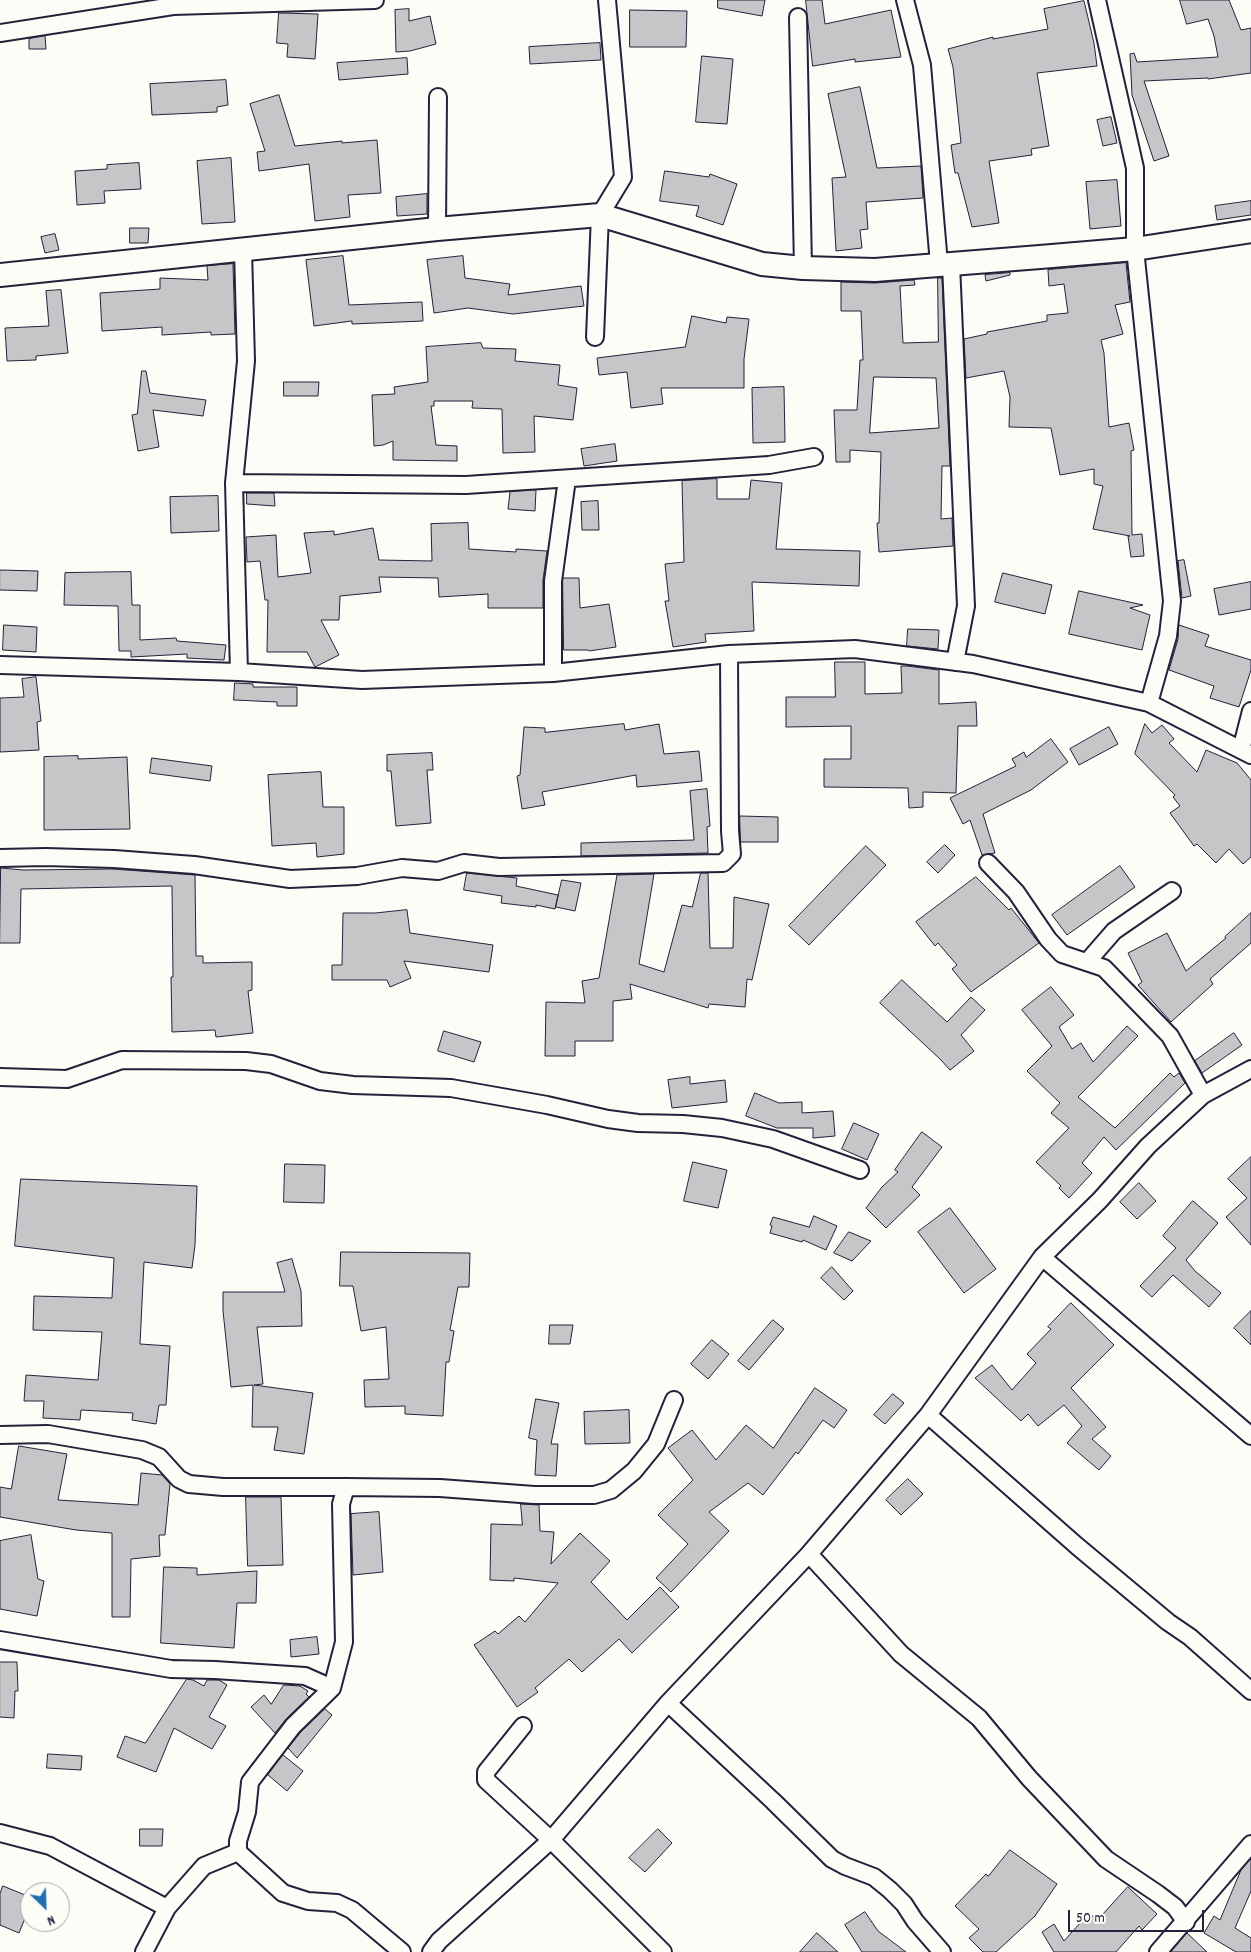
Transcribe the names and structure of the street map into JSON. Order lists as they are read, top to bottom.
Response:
{
  "scale_bar": "50 m",
  "north": "bottom right"
}
